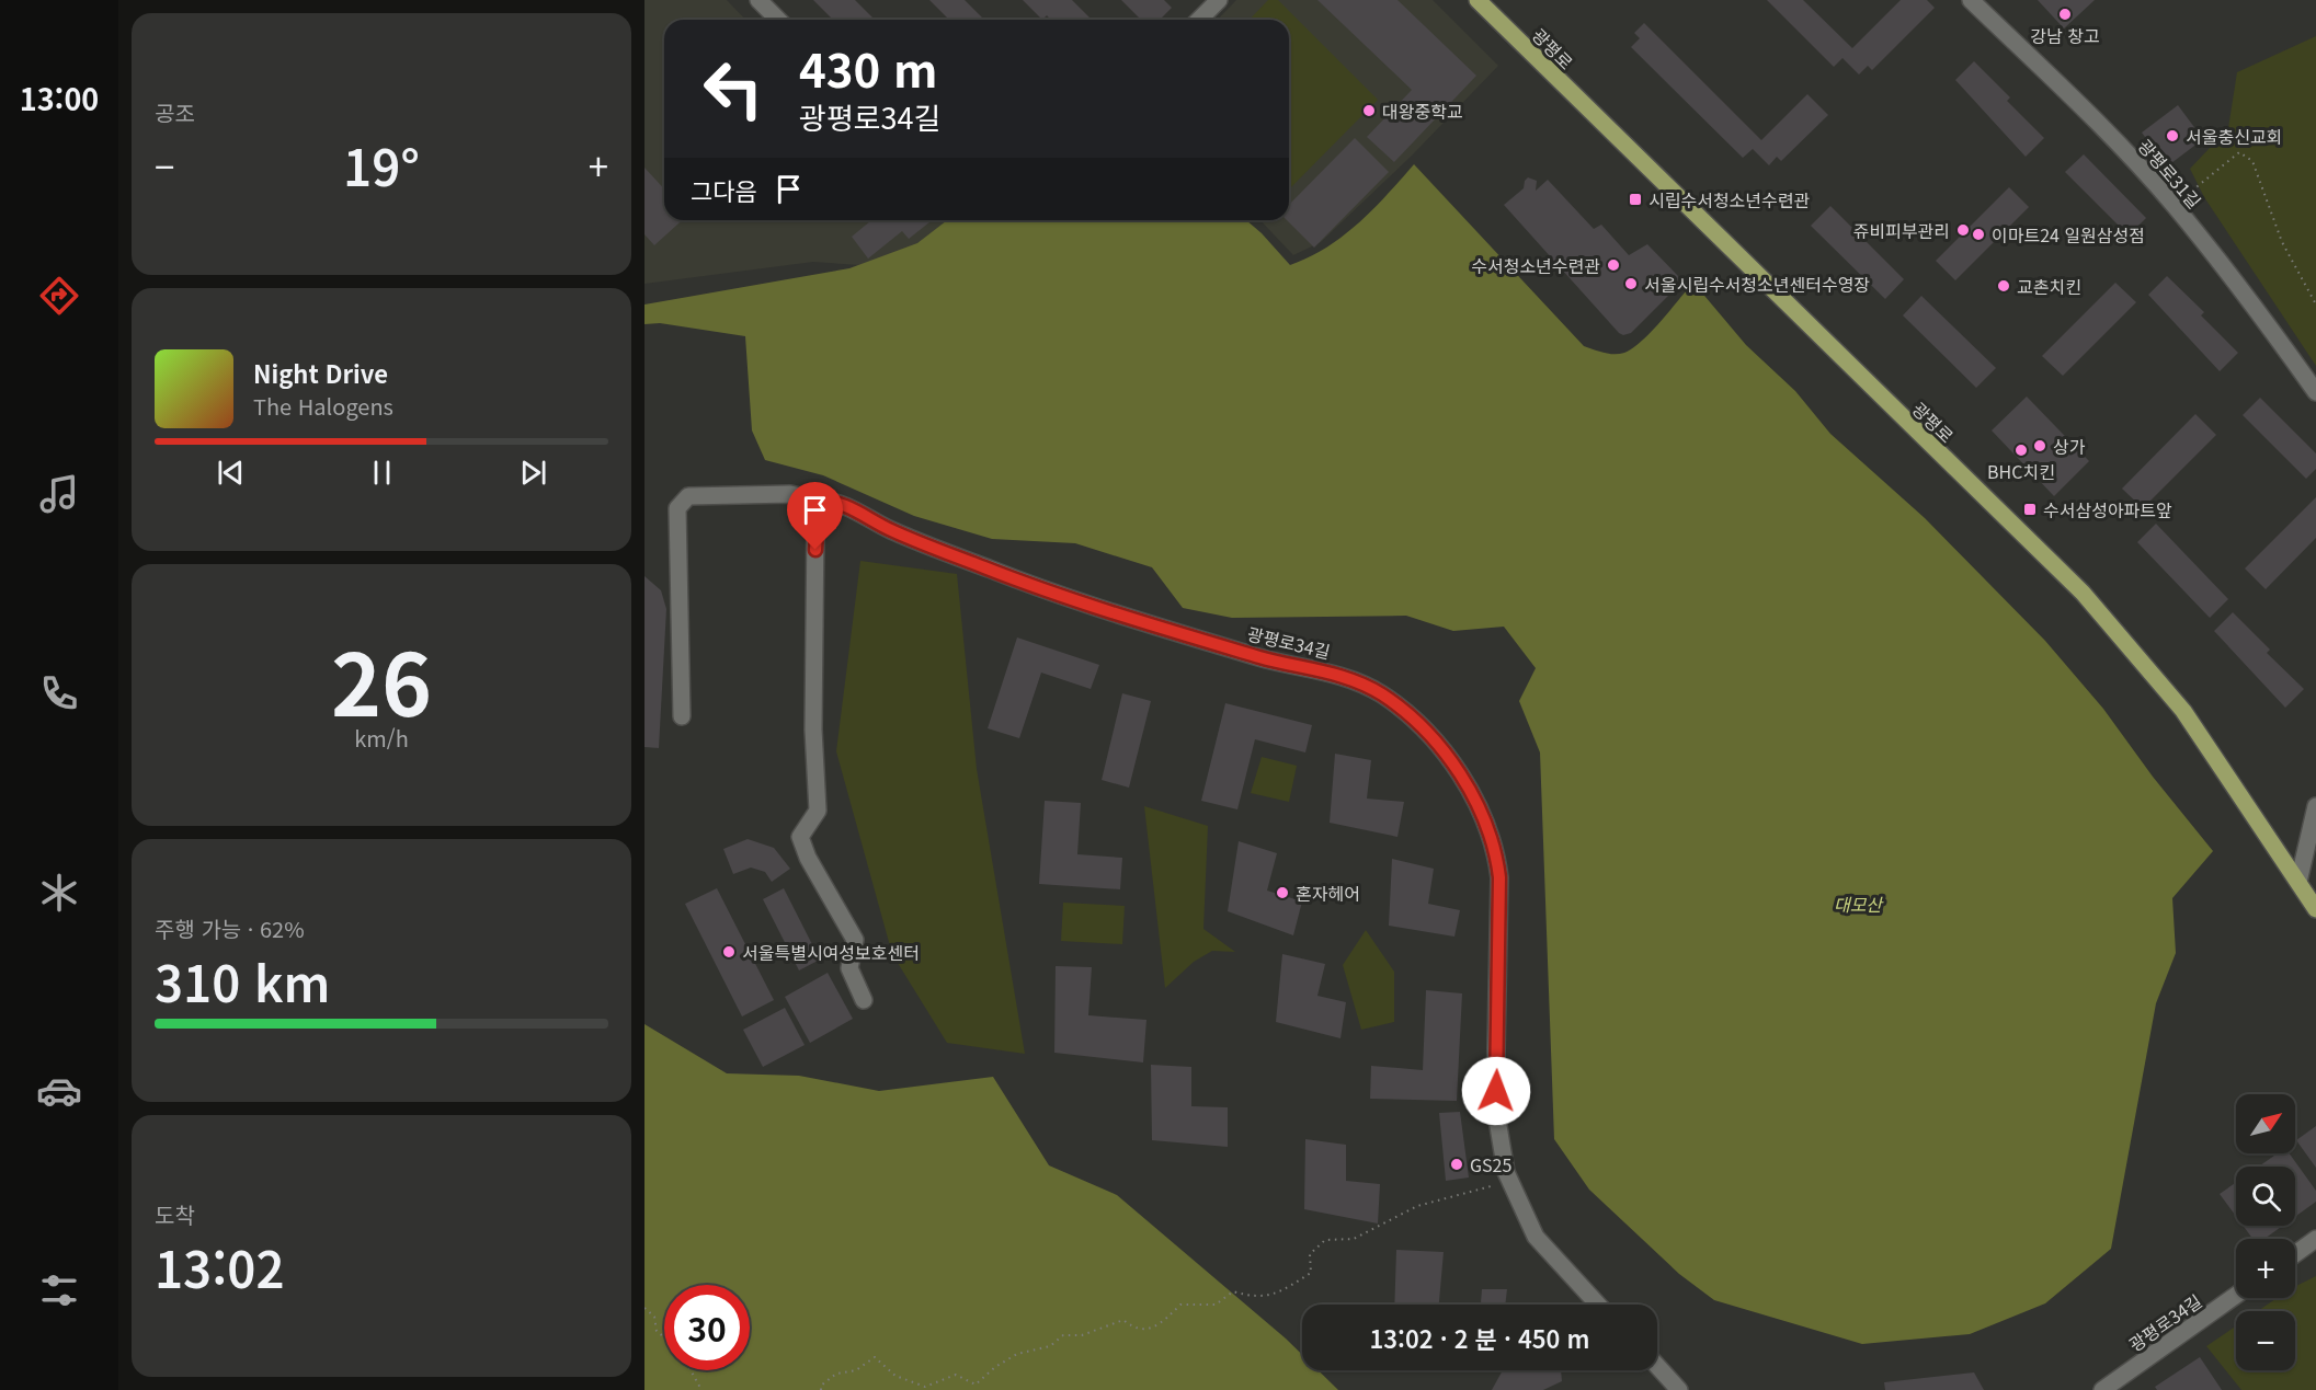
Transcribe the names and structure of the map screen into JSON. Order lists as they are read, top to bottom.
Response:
{
  "streets": {
    "main road": ["광평로"],
    "street": ["광평로31길", "광평로34길"]
  },
  "parks": ["대모산"],
  "places": {
    "other": [
      "강남 창고",
      "대왕중학교",
      "서울충신교회",
      "쥬비피부관리",
      "이마트24 일원삼성점",
      "수서청소년수련관",
      "서울시립수서청소년센터수영장",
      "교촌치킨",
      "상가",
      "BHC치킨",
      "혼자헤어",
      "서울특별시여성보호센터",
      "GS25"
    ],
    "transit": ["시립수서청소년수련관", "수서삼성아파트앞"]
  },
  "north": "top right",
  "page": {
    "tabs": "13:00",
    "tile": [
      "공조",
      ["26", "km/h"],
      ["주행 가능 · 62%", "310 km"],
      ["도착", "13:02"]
    ],
    "turn": ["430 m", "광평로34길"],
    "heat": ["−", "19°", "+"],
    "then": "그다음",
    "song": ["Night Drive", "The Halogens"],
    "map_buttons": ["+", "−"],
    "limit": "30",
    "trip": "13:02 · 2 분 · 450 m"
  }
}
